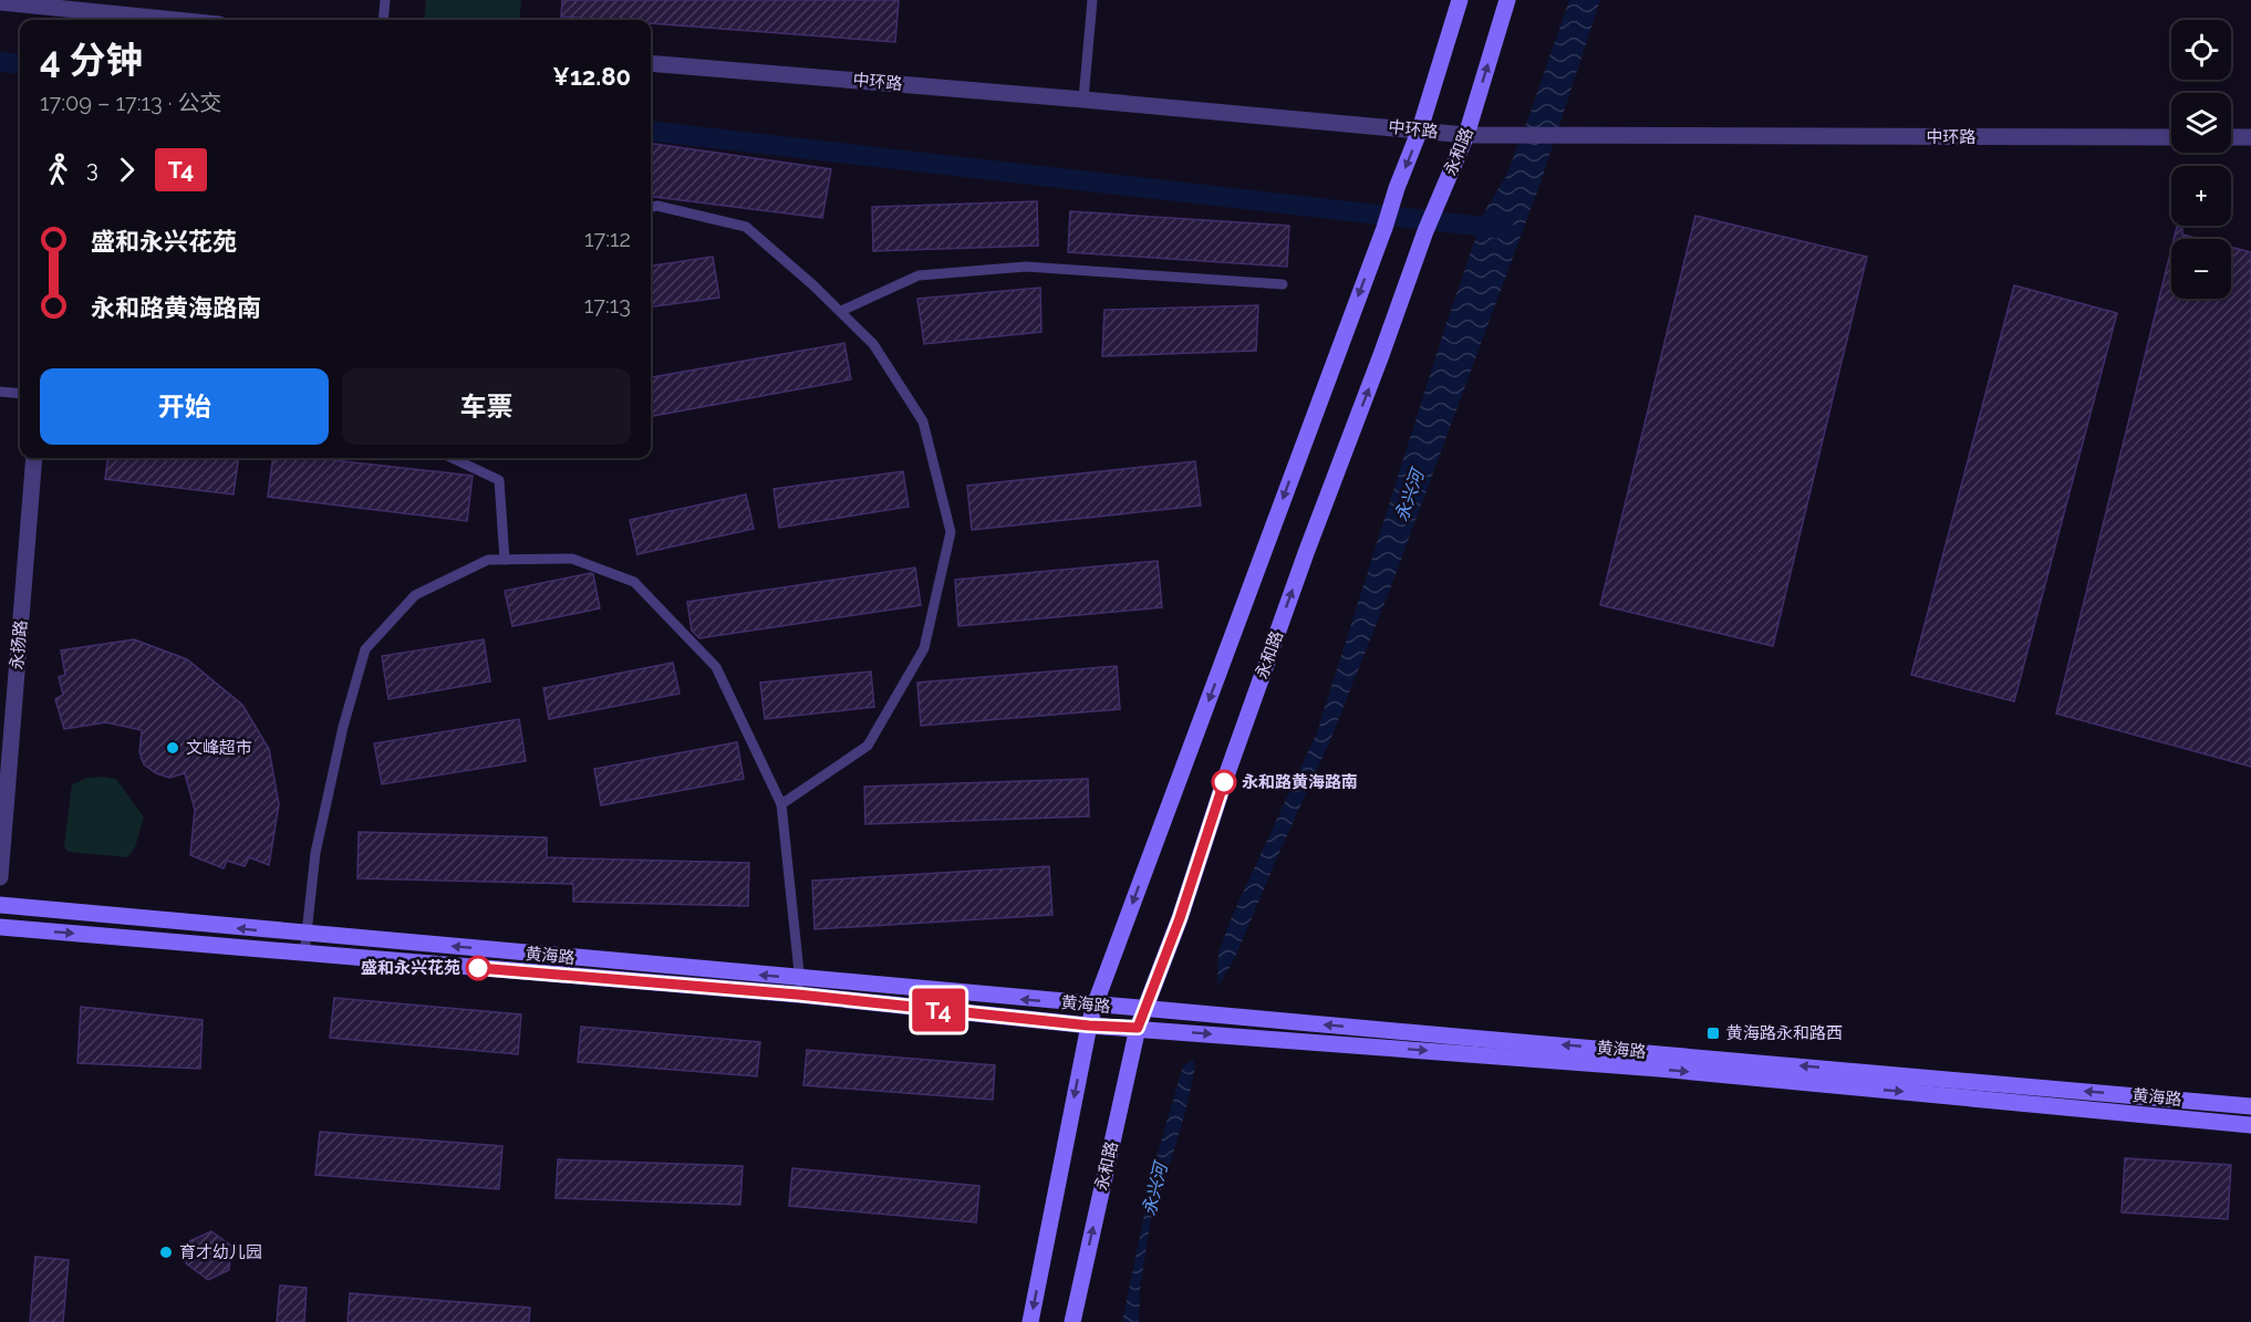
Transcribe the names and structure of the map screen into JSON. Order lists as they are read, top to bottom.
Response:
{
  "streets": {
    "main road": ["永和路", "黄海路"],
    "street": ["中环路", "永扬路"]
  },
  "crossings": [
    ["中环路", "永和路"],
    ["永和路", "黄海路"]
  ],
  "water": ["永兴河"],
  "places": {
    "other": [
      "文峰超市",
      "永和路黄海路南",
      "盛和永兴花苑",
      "育才幼儿园"
    ],
    "transit": ["黄海路永和路西"]
  },
  "lines": ["bus line T4"],
  "page": {
    "on_map": "T4",
    "map_buttons": ["+", "−"],
    "heading": ["4 分钟", "17:09 – 17:13 · 公交", "¥12.80"],
    "legs": ["3", "T4"],
    "list": [
      {
        "name": "盛和永兴花苑",
        "value": "17:12"
      },
      {
        "name": "永和路黄海路南",
        "value": "17:13"
      }
    ],
    "buttons": ["开始", "车票"]
  }
}
